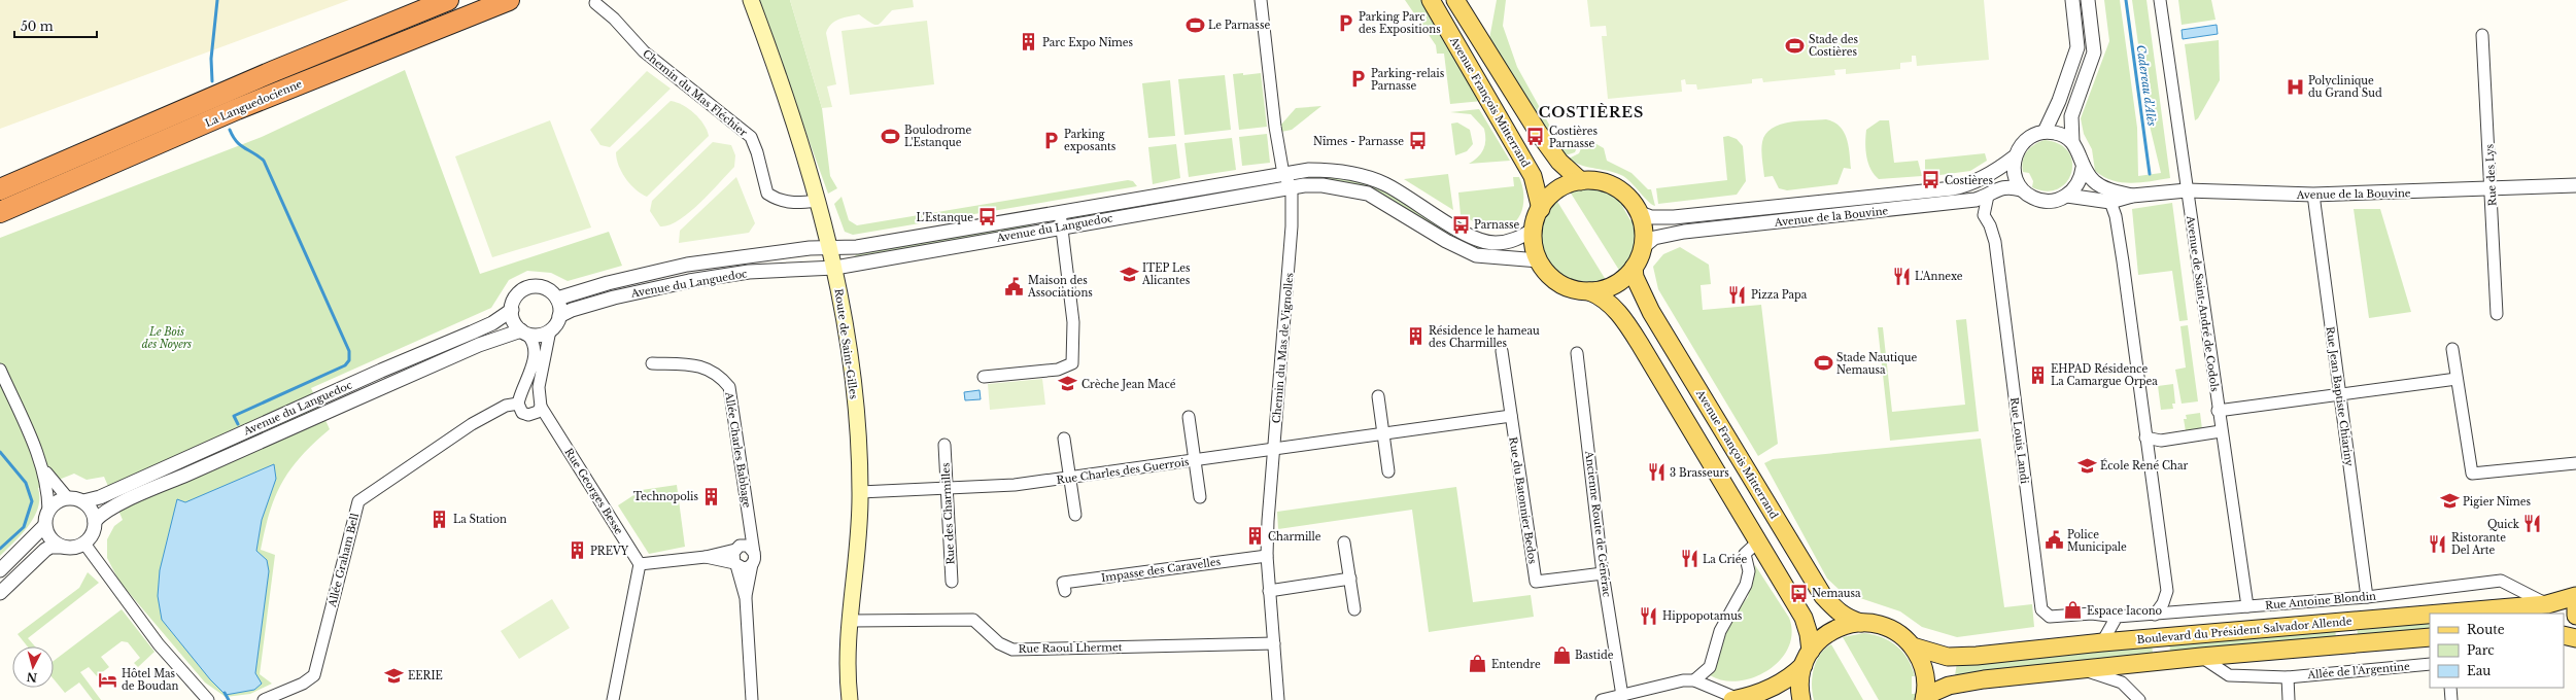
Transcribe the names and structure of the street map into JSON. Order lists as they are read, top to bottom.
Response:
{
  "streets": {
    "highway": ["La Languedocienne"],
    "main road": ["Avenue François Mitterrand", "Route de Saint-Gilles", "Boulevard du Président Salvador Allende"],
    "street": [
      "Chemin du Mas Fléchier",
      "Rue des Lys",
      "Avenue de la Bouvine",
      "Avenue du Languedoc",
      "Avenue de Saint-André de Codols",
      "Chemin du Mas de Vignolles",
      "Rue Jean Baptiste Chiariny",
      "Rue Louis Landi",
      "Allée Charles Babbage",
      "Rue Charles des Guerrois",
      "Rue Georges Besse",
      "Rue du Batonnier Bedos",
      "Rue des Charmilles",
      "Ancienne Route de Générac",
      "Allée Graham Bell",
      "Impasse des Caravelles",
      "Rue Antoine Blondin",
      "Rue Raoul Lhermet",
      "Allée de l'Argentine"
    ]
  },
  "crossings": [
    ["Chemin du Mas Fléchier", "Route de Saint-Gilles"],
    ["Avenue François Mitterrand", "Avenue de la Bouvine"],
    ["Avenue François Mitterrand", "Avenue du Languedoc"],
    ["Avenue François Mitterrand", "Boulevard du Président Salvador Allende"],
    ["Rue des Lys", "Avenue de la Bouvine"],
    ["Avenue de la Bouvine", "Avenue du Languedoc"],
    ["Avenue de la Bouvine", "Avenue de Saint-André de Codols"],
    ["Avenue de la Bouvine", "Rue Jean Baptiste Chiariny"],
    ["Avenue de la Bouvine", "Rue Louis Landi"],
    ["Avenue du Languedoc", "Route de Saint-Gilles"],
    ["Avenue du Languedoc", "Chemin du Mas de Vignolles"],
    ["Avenue de Saint-André de Codols", "Rue Antoine Blondin"],
    ["Route de Saint-Gilles", "Rue Charles des Guerrois"],
    ["Route de Saint-Gilles", "Rue Raoul Lhermet"],
    ["Chemin du Mas de Vignolles", "Rue Charles des Guerrois"],
    ["Chemin du Mas de Vignolles", "Impasse des Caravelles"],
    ["Chemin du Mas de Vignolles", "Rue Raoul Lhermet"],
    ["Rue Jean Baptiste Chiariny", "Rue Antoine Blondin"],
    ["Rue Louis Landi", "Rue Antoine Blondin"],
    ["Rue Charles des Guerrois", "Rue du Batonnier Bedos"],
    ["Rue Charles des Guerrois", "Rue des Charmilles"],
    ["Rue Georges Besse", "Allée Graham Bell"],
    ["Rue du Batonnier Bedos", "Ancienne Route de Générac"],
    ["Rue Antoine Blondin", "Boulevard du Président Salvador Allende"]
  ],
  "districts": ["COSTIÈRES"],
  "water": ["Cadereau d'Alès"],
  "parks": ["Le Bois des Noyers"],
  "places": {
    "parking": ["Parking Parc des Expositions", "Parking-relais Parnasse", "Parking exposants"],
    "sports": [
      "Le Parnasse",
      "Stade des Costières",
      "Boulodrome L'Estanque",
      "Stade Nautique Nemausa"
    ],
    "building": [
      "Parc Expo Nîmes",
      "Résidence le hameau des Charmilles",
      "EHPAD Résidence La Camargue Orpea",
      "Technopolis",
      "La Station",
      "Charmille",
      "PREVY"
    ],
    "hospital": ["Polyclinique du Grand Sud"],
    "bus stop": [
      "Costières Parnasse",
      "Nîmes - Parnasse",
      "Costières",
      "L'Estanque",
      "Parnasse",
      "Nemausa"
    ],
    "school or university": [
      "ITEP Les Alicantes",
      "Crèche Jean Macé",
      "École René Char",
      "Pigier Nîmes",
      "EERIE"
    ],
    "restaurant": [
      "L'Annexe",
      "Pizza Papa",
      "3 Brasseurs",
      "Quick",
      "Ristorante Del Arte",
      "La Criée",
      "Hippopotamus"
    ],
    "public building": ["Maison des Associations", "Police Municipale"],
    "shop": ["Espace Iacono", "Bastide", "Entendre"],
    "hotel": ["Hôtel Mas de Boudan"]
  },
  "legend": ["Route", "Parc", "Eau"],
  "scale_bar": "50 m",
  "north": "bottom"
}
